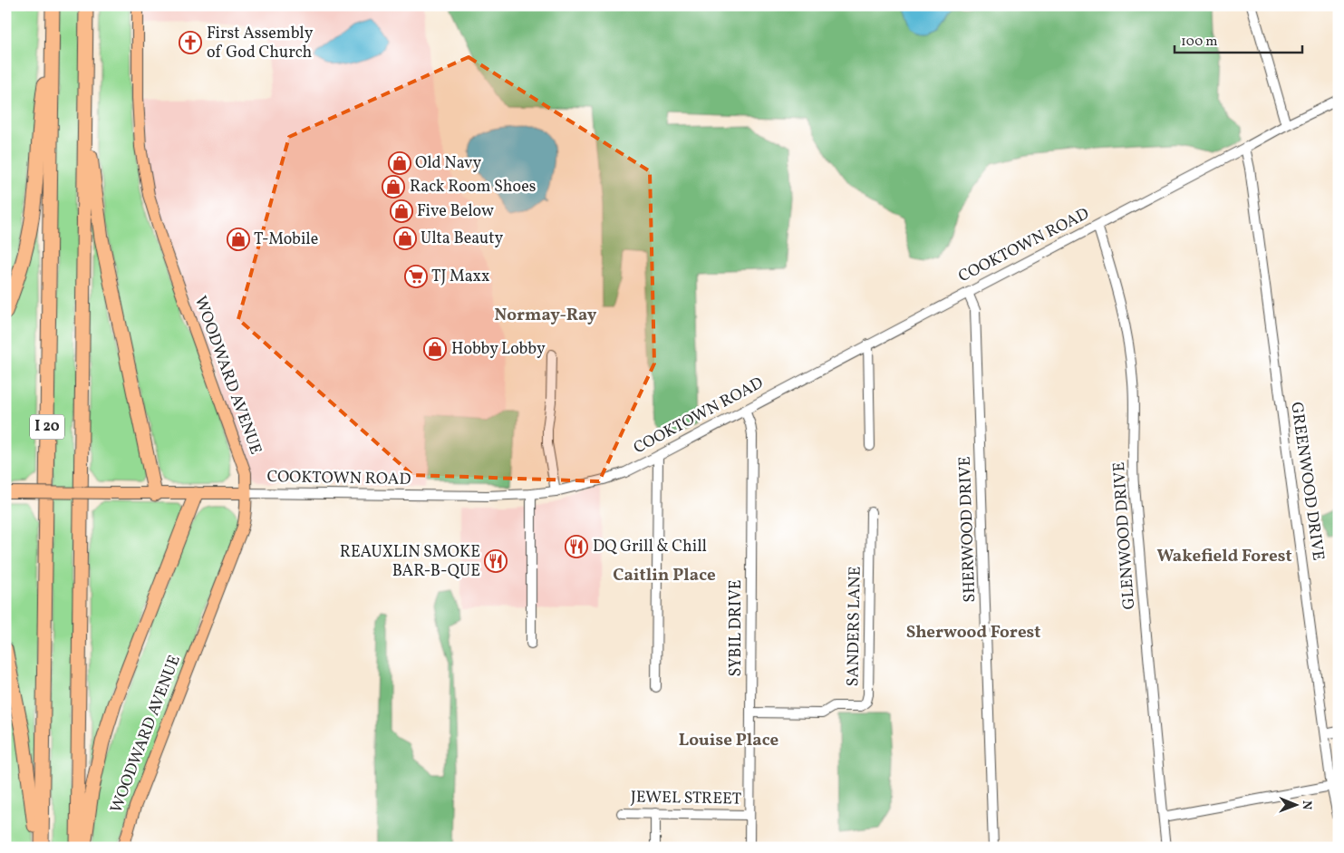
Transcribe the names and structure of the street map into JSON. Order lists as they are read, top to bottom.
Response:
{
  "streets": {
    "highway": ["I 20"],
    "main road": ["COOKTOWN ROAD", "WOODWARD AVENUE"],
    "street": [
      "GREENWOOD DRIVE",
      "SHERWOOD DRIVE",
      "GLENWOOD DRIVE",
      "SANDERS LANE",
      "SYBIL DRIVE",
      "JEWEL STREET"
    ]
  },
  "crossings": [
    ["COOKTOWN ROAD", "WOODWARD AVENUE"],
    ["COOKTOWN ROAD", "GREENWOOD DRIVE"],
    ["COOKTOWN ROAD", "SHERWOOD DRIVE"],
    ["COOKTOWN ROAD", "GLENWOOD DRIVE"],
    ["COOKTOWN ROAD", "SYBIL DRIVE"],
    ["SANDERS LANE", "SYBIL DRIVE"],
    ["SYBIL DRIVE", "JEWEL STREET"]
  ],
  "districts": [
    "Normay-Ray",
    "Wakefield Forest",
    "Caitlin Place",
    "Sherwood Forest",
    "Louise Place"
  ],
  "places": {
    "church": ["First Assembly of God Church"],
    "shop": [
      "Old Navy",
      "Rack Room Shoes",
      "Five Below",
      "Ulta Beauty",
      "T-Mobile",
      "Hobby Lobby"
    ],
    "supermarket": ["TJ Maxx"],
    "restaurant": ["DQ Grill & Chill", "REAUXLIN SMOKE BAR-B-QUE"]
  },
  "scale_bar": "100 m",
  "north": "right"
}
